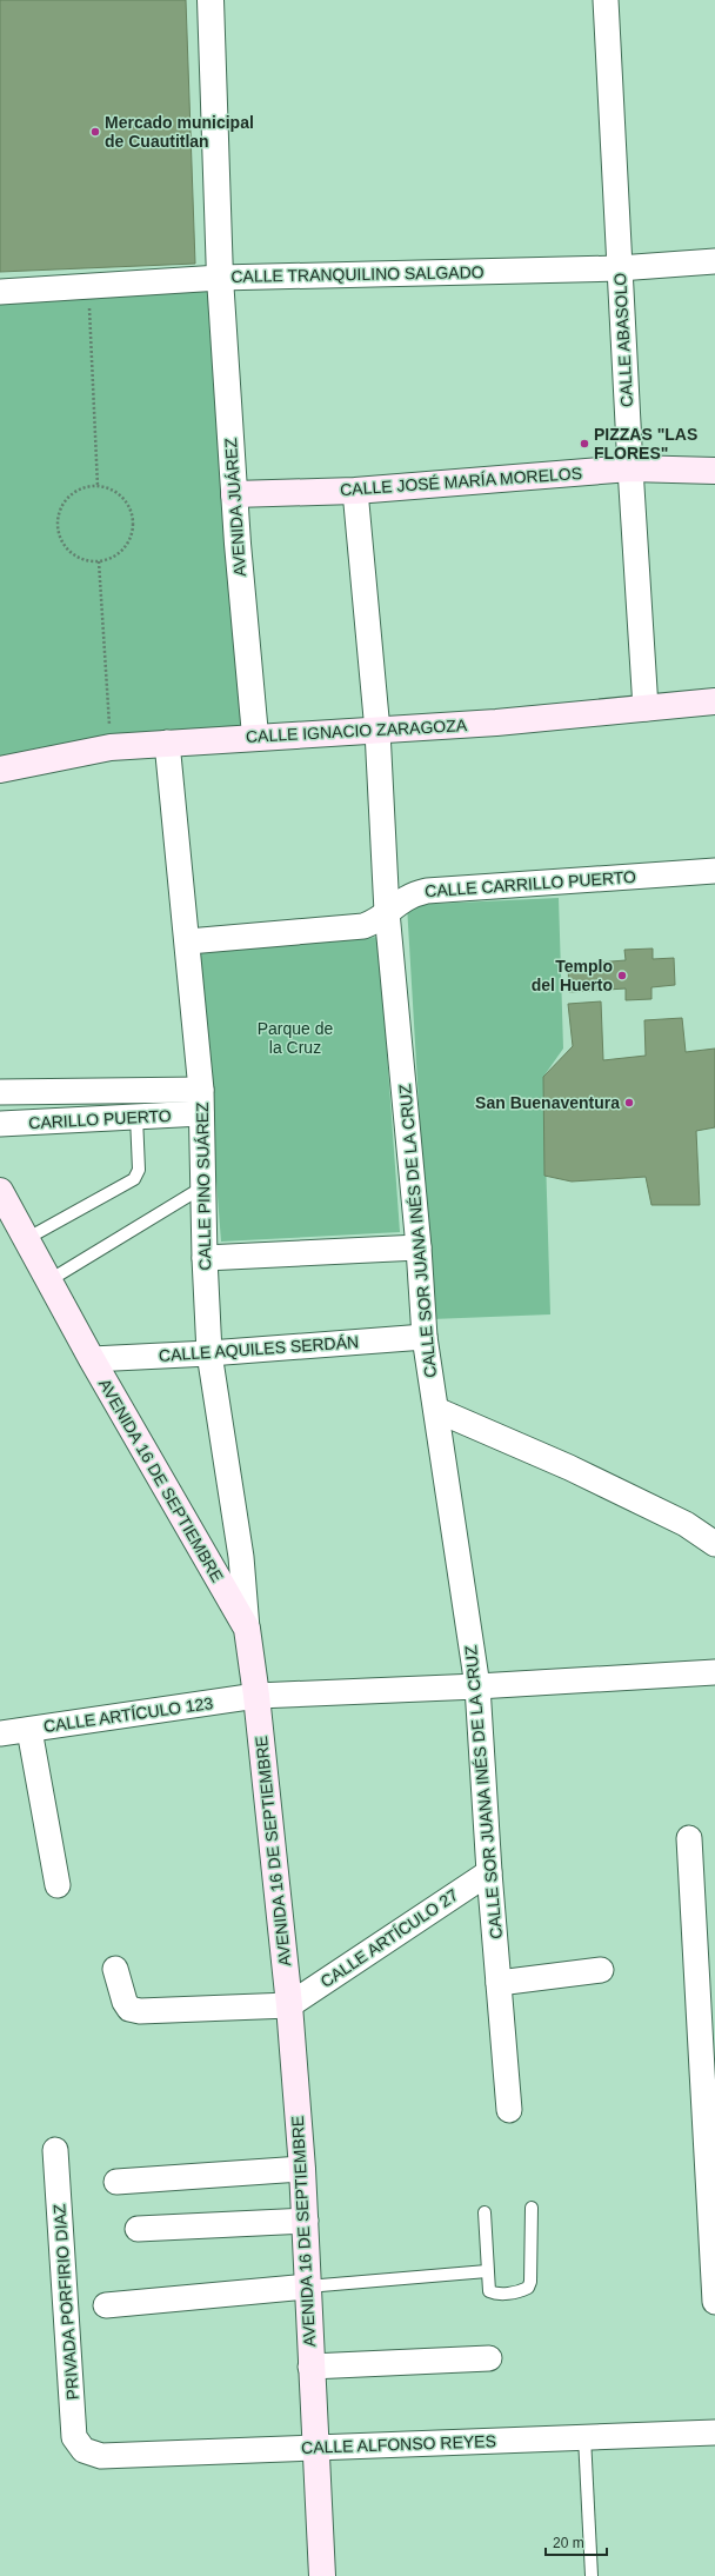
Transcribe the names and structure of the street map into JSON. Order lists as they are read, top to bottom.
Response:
{
  "streets": {
    "main road": ["CALLE JOSÉ MARÍA MORELOS", "CALLE IGNACIO ZARAGOZA", "AVENIDA 16 DE SEPTIEMBRE"],
    "street": [
      "CALLE TRANQUILINO SALGADO",
      "CALLE ABASOLO",
      "AVENIDA JUÁREZ",
      "CALLE CARRILLO PUERTO",
      "CARILLO PUERTO",
      "CALLE PINO SUÁREZ",
      "CALLE SOR JUANA INÉS DE LA CRUZ",
      "CALLE AQUILES SERDÁN",
      "CALLE ARTÍCULO 123",
      "CALLE ARTÍCULO 27",
      "PRIVADA PORFIRIO DIAZ",
      "CALLE ALFONSO REYES"
    ]
  },
  "crossings": [
    ["CALLE TRANQUILINO SALGADO", "CALLE ABASOLO"],
    ["CALLE TRANQUILINO SALGADO", "AVENIDA JUÁREZ"],
    ["CALLE ABASOLO", "CALLE JOSÉ MARÍA MORELOS"],
    ["CALLE ABASOLO", "CALLE IGNACIO ZARAGOZA"],
    ["CALLE JOSÉ MARÍA MORELOS", "AVENIDA JUÁREZ"],
    ["CALLE JOSÉ MARÍA MORELOS", "CALLE SOR JUANA INÉS DE LA CRUZ"],
    ["AVENIDA JUÁREZ", "CALLE IGNACIO ZARAGOZA"],
    ["CALLE IGNACIO ZARAGOZA", "CALLE PINO SUÁREZ"],
    ["CALLE IGNACIO ZARAGOZA", "CALLE SOR JUANA INÉS DE LA CRUZ"],
    ["CALLE CARRILLO PUERTO", "CALLE PINO SUÁREZ"],
    ["CALLE CARRILLO PUERTO", "CALLE SOR JUANA INÉS DE LA CRUZ"],
    ["CARILLO PUERTO", "CALLE PINO SUÁREZ"],
    ["CALLE PINO SUÁREZ", "CALLE AQUILES SERDÁN"],
    ["CALLE PINO SUÁREZ", "AVENIDA 16 DE SEPTIEMBRE"],
    ["CALLE SOR JUANA INÉS DE LA CRUZ", "CALLE AQUILES SERDÁN"],
    ["CALLE SOR JUANA INÉS DE LA CRUZ", "CALLE ARTÍCULO 123"],
    ["CALLE SOR JUANA INÉS DE LA CRUZ", "CALLE ARTÍCULO 27"],
    ["CALLE AQUILES SERDÁN", "AVENIDA 16 DE SEPTIEMBRE"],
    ["AVENIDA 16 DE SEPTIEMBRE", "CALLE ARTÍCULO 123"],
    ["AVENIDA 16 DE SEPTIEMBRE", "CALLE ARTÍCULO 27"],
    ["AVENIDA 16 DE SEPTIEMBRE", "CALLE ALFONSO REYES"],
    ["PRIVADA PORFIRIO DIAZ", "CALLE ALFONSO REYES"]
  ],
  "parks": ["Parque de la Cruz"],
  "places": [
    "Mercado municipal de Cuautitlan",
    "PIZZAS \"LAS FLORES\"",
    "Templo del Huerto",
    "San Buenaventura"
  ],
  "scale_bar": "20 m"
}
